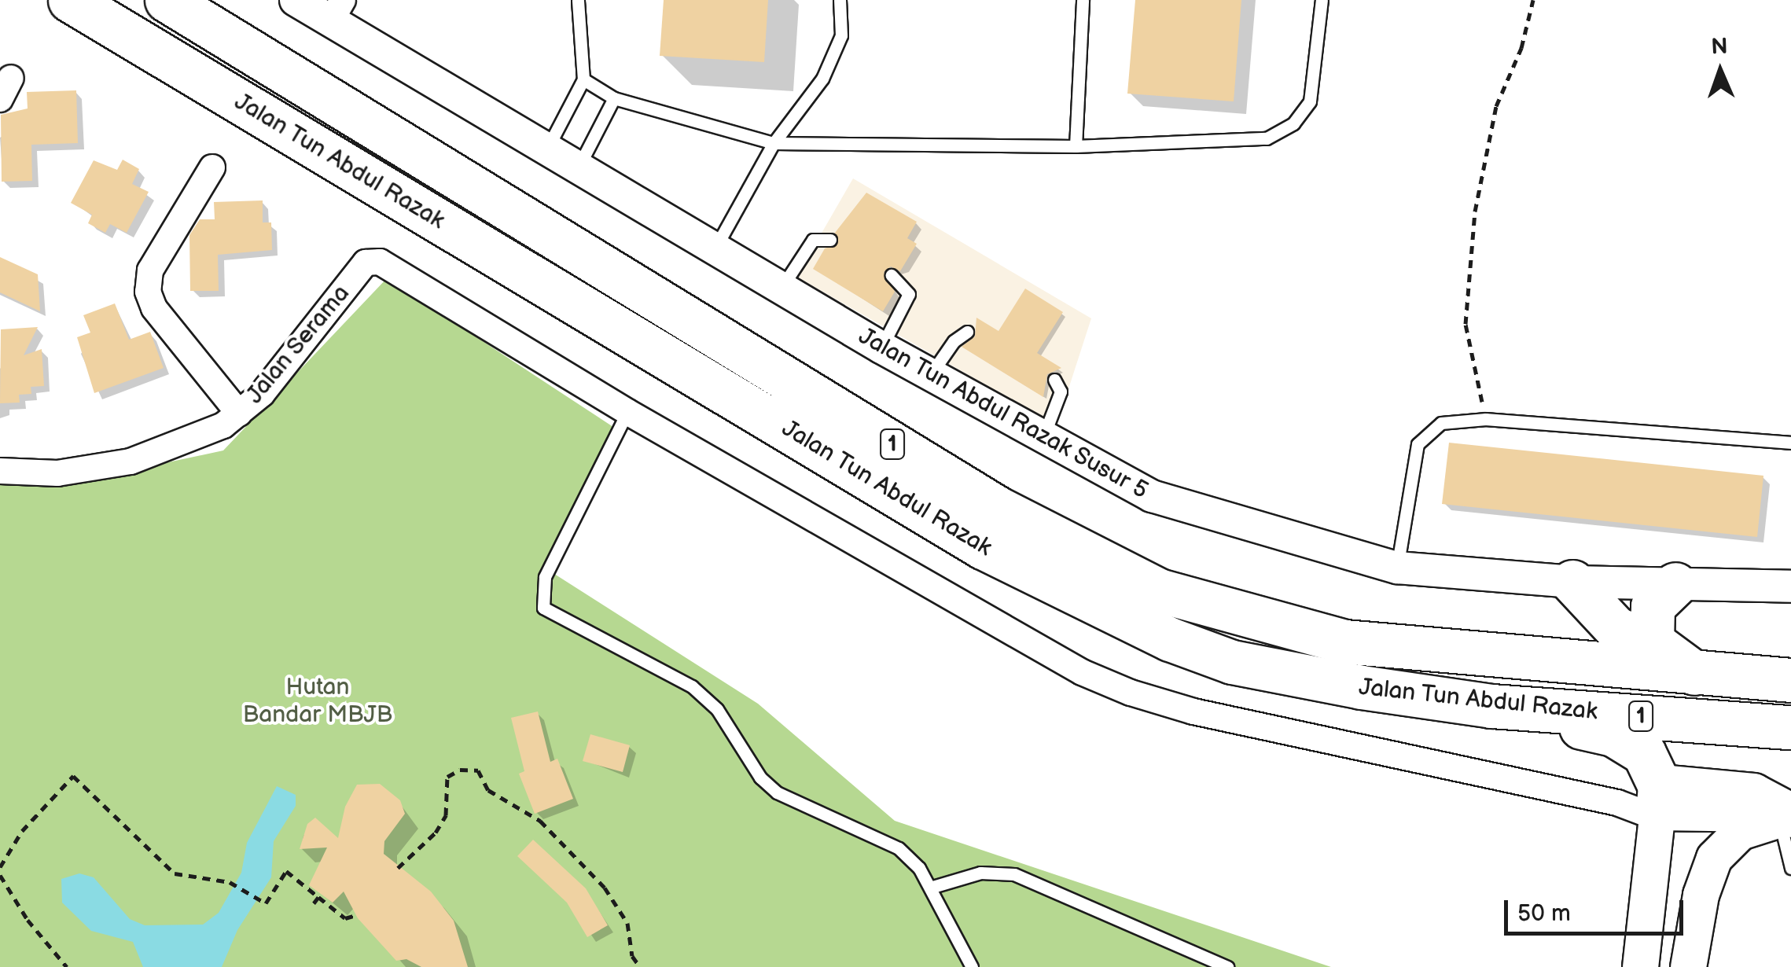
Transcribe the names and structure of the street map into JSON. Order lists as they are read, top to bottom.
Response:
{
  "streets": {
    "highway": ["Jalan Tun Abdul Razak", "1"],
    "street": ["Jalan Serama", "Jalan Tun Abdul Razak Susur 5"]
  },
  "parks": ["Hutan Bandar MBJB"],
  "scale_bar": "50 m",
  "north": "top"
}
